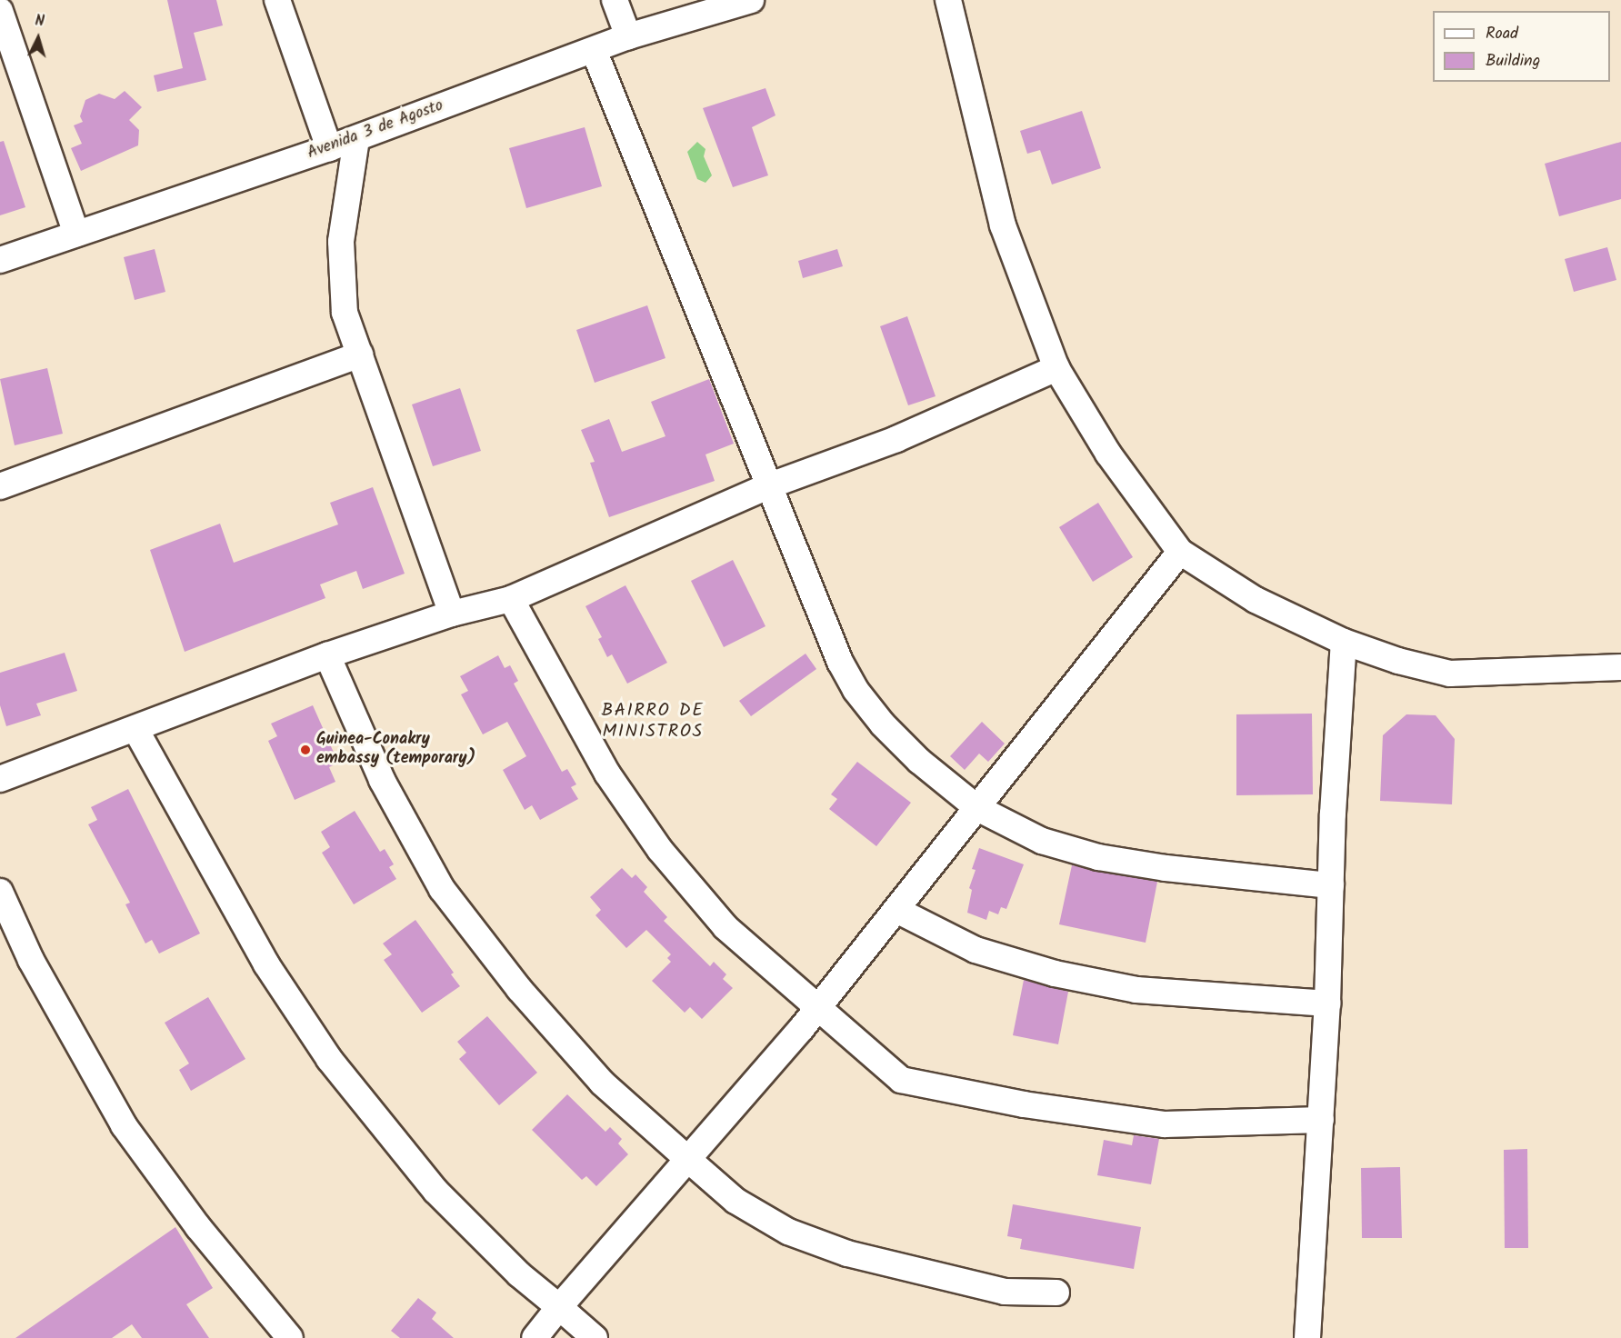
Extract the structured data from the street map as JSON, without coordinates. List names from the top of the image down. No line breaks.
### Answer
{"streets":{"street":["Avenida 3 de Agosto"]},"districts":["BAIRRO DE MINISTROS"],"places":["Guinea-Conakry embassy (temporary)"],"legend":["Road","Building"],"north":"top"}
